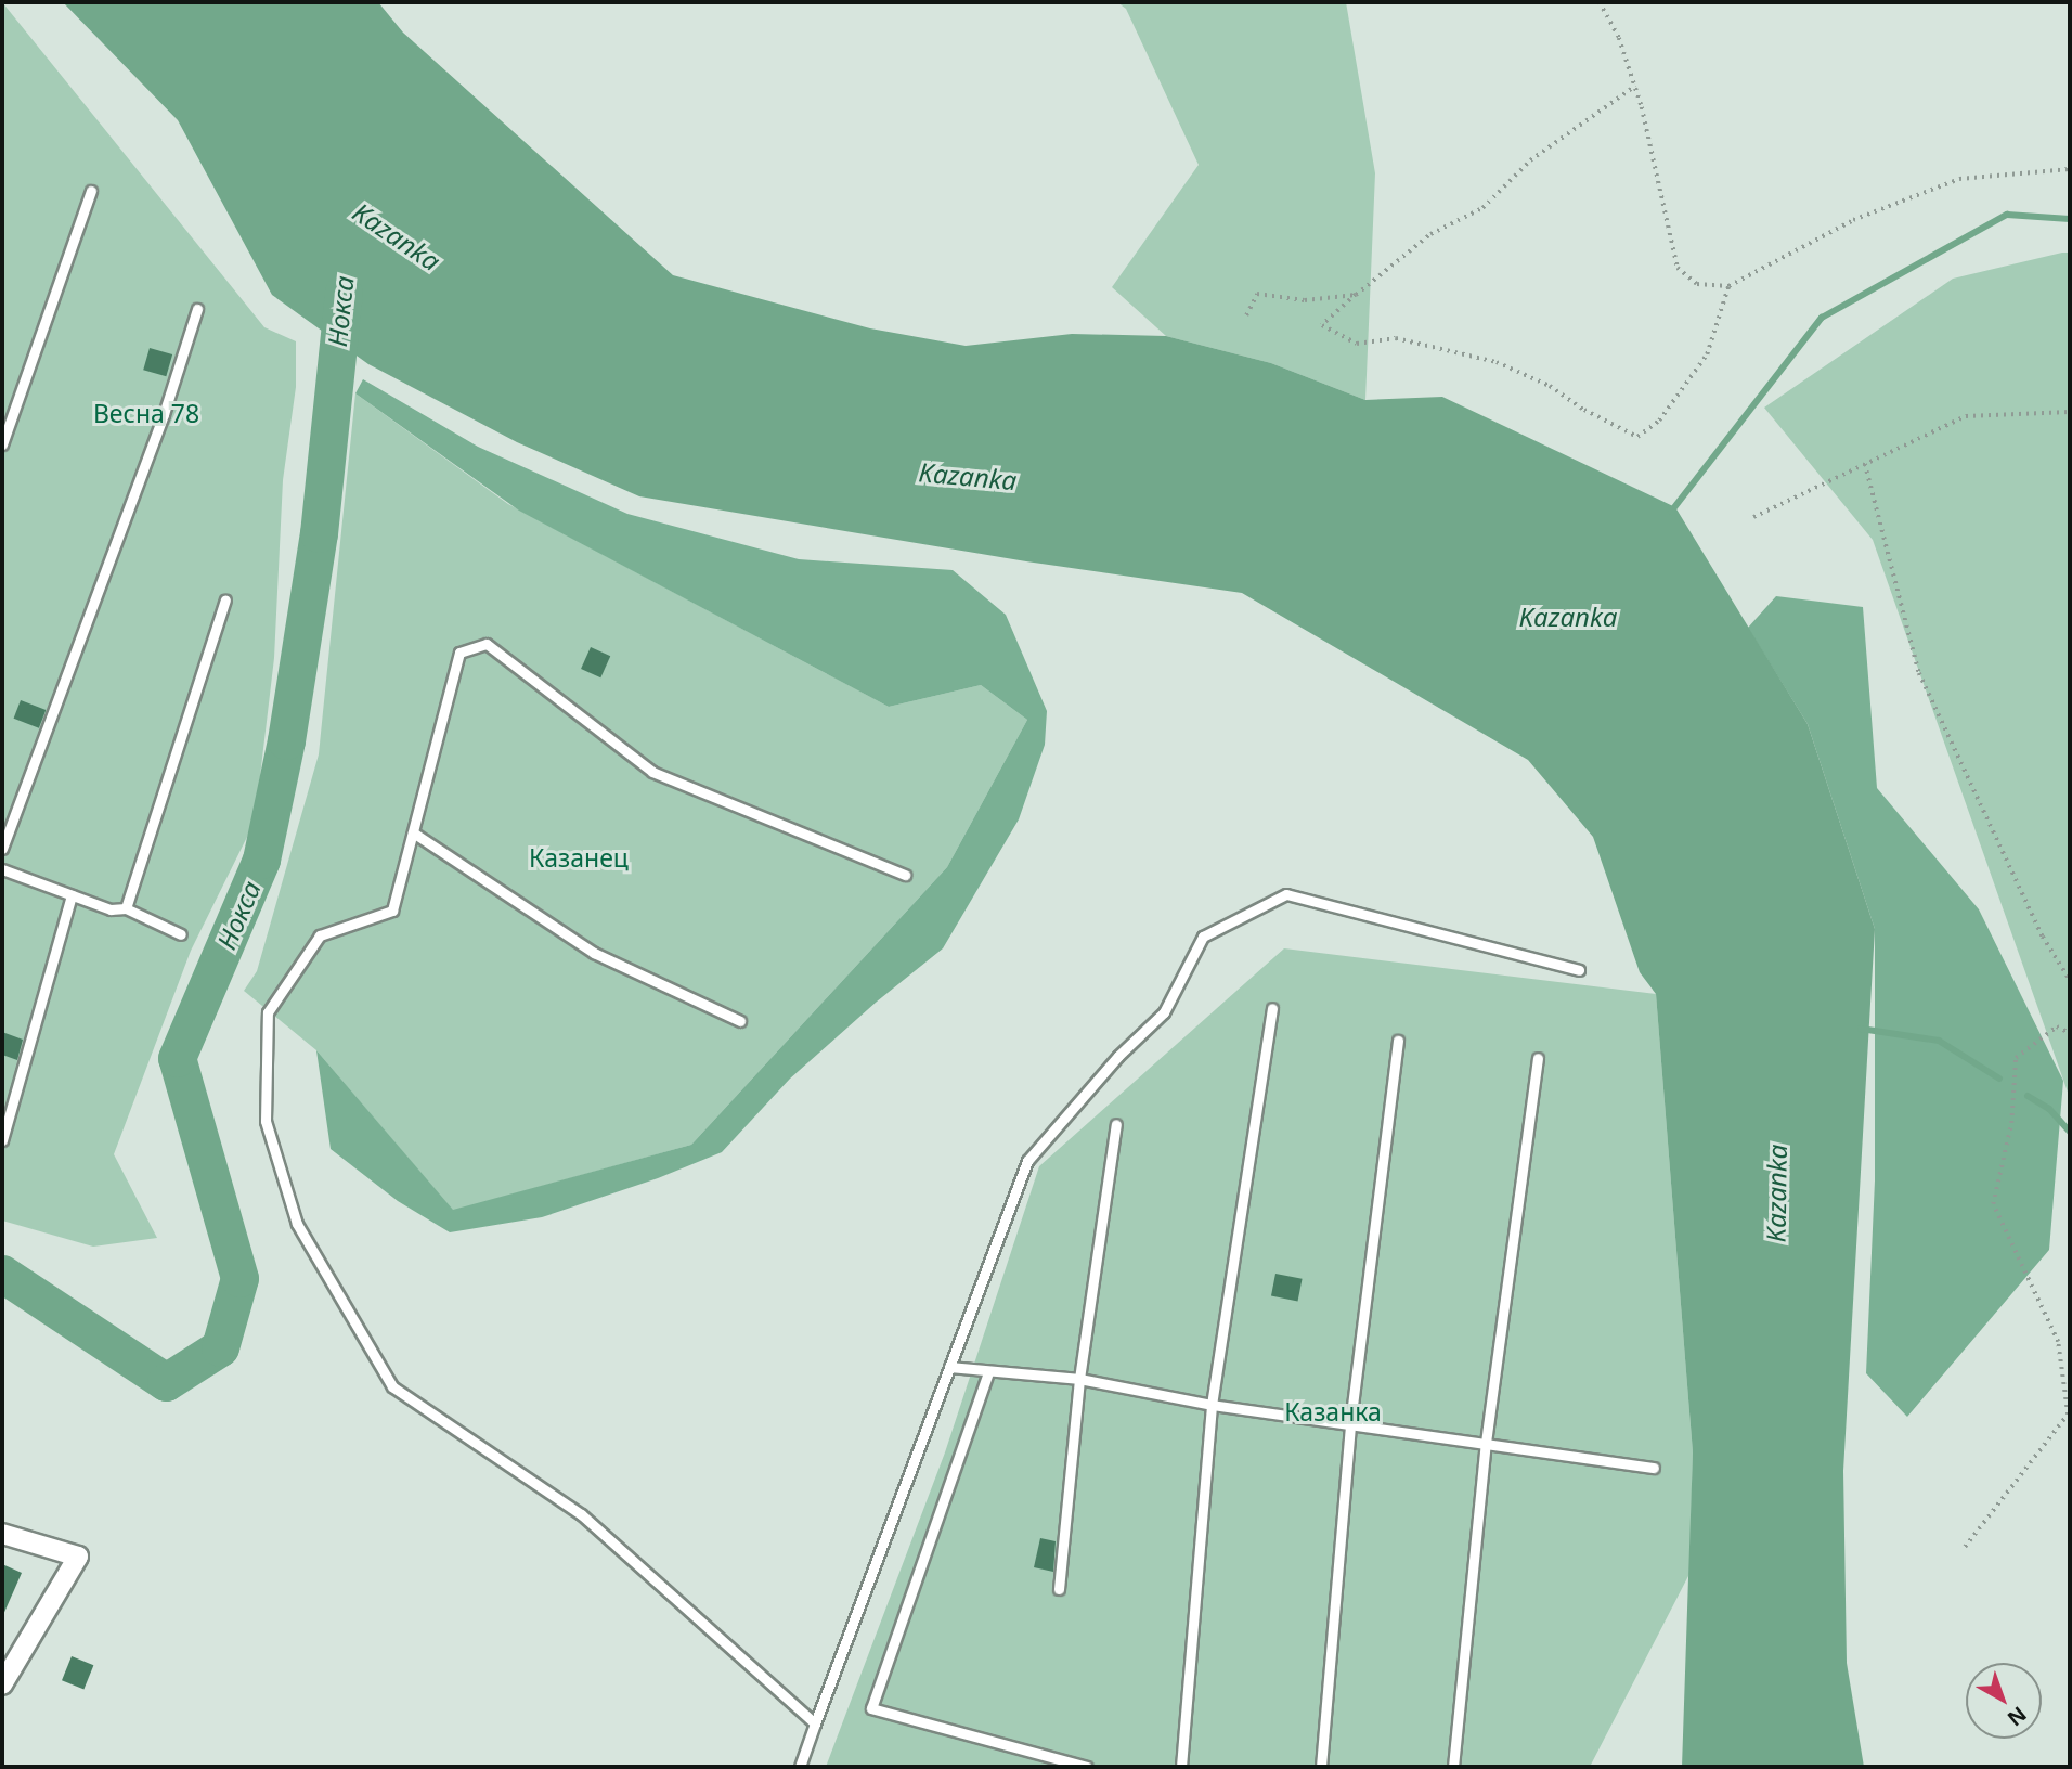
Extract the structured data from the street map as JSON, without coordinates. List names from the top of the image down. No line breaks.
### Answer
{"water":["Kazanka","Нокса"],"parks":["Весна 78","Казанец","Казанка"],"north":"bottom right"}
